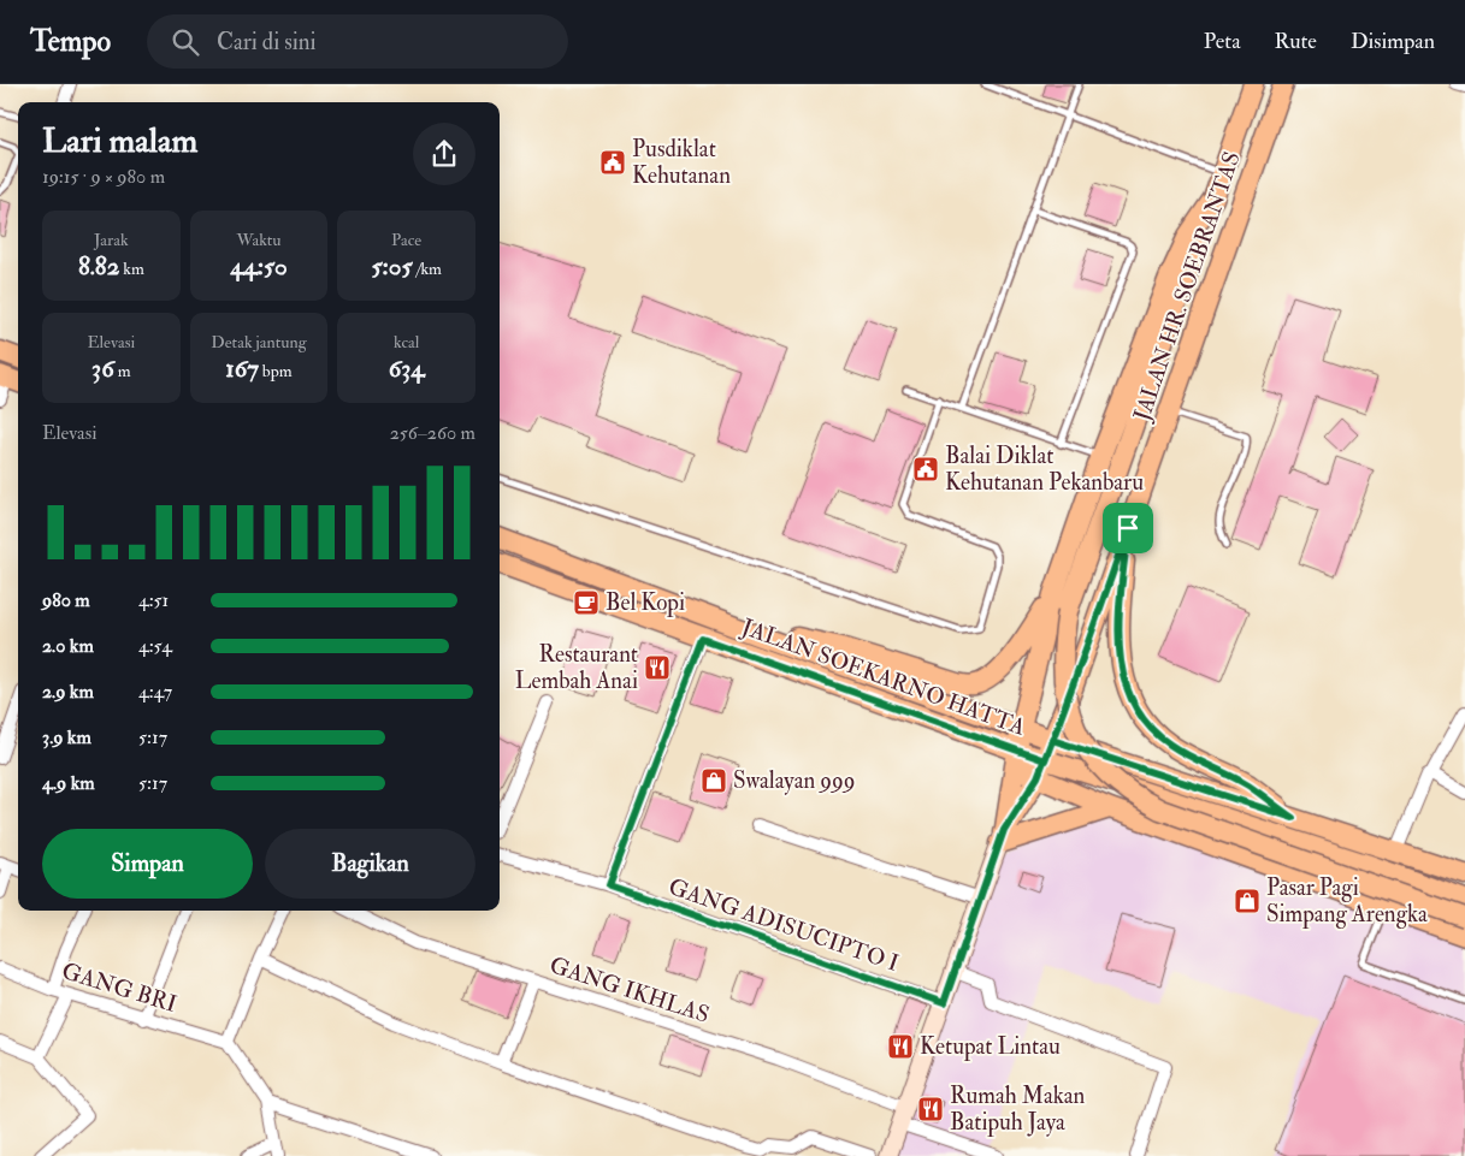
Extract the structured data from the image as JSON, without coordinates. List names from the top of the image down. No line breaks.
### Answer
{"streets":{"main road":["JALAN HR. SOEBRANTAS","JALAN SOEKARNO HATTA"],"street":["GANG ADISUCIPTO I","GANG BRI","GANG IKHLAS"]},"crossings":[["JALAN HR. SOEBRANTAS","JALAN SOEKARNO HATTA"]],"places":{"public building":["Pusdiklat Kehutanan","Balai Diklat Kehutanan Pekanbaru"],"cafe":["Bel Kopi"],"restaurant":["Restaurant Lembah Anai","Ketupat Lintau","Rumah Makan Batipuh Jaya"],"shop":["Swalayan 999","Pasar Pagi Simpang Arengka"]},"page":{"header":"Tempo","search":"Cari di sini","nav":["Peta","Rute","Disimpan"],"heading":["Lari malam","19:15 · 9 × 980 m"],"stats":[["Jarak","8.82 km"],["Waktu","44:50"],["Pace","5:05 /km"],["Elevasi","36 m"],["Detak jantung","167 bpm"],["kcal","634"]],"chart":["Elevasi","256–260 m"],"list":[{"name":"980 m","note":"4:51"},{"name":"2.0 km","note":"4:54"},{"name":"2.9 km","note":"4:47"},{"name":"3.9 km","note":"5:17"},{"name":"4.9 km","note":"5:17"}],"buttons":["Simpan","Bagikan"]}}
